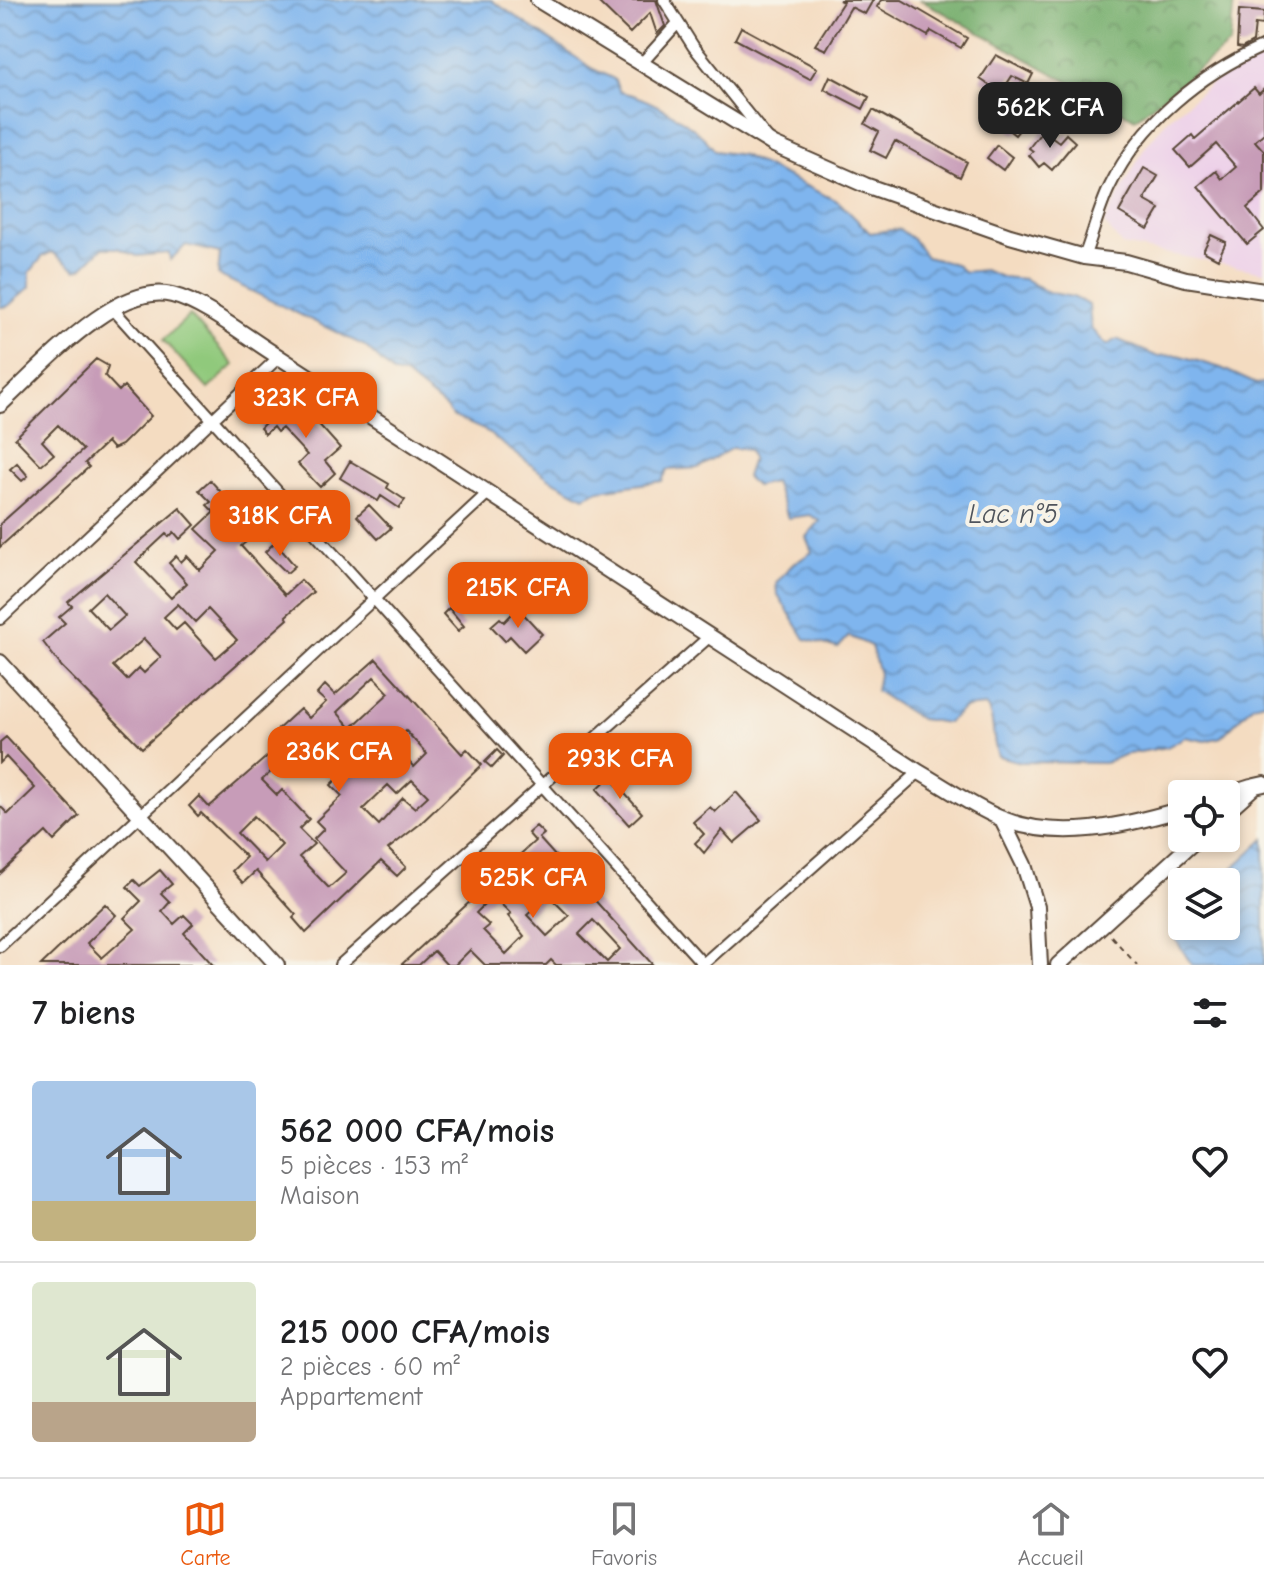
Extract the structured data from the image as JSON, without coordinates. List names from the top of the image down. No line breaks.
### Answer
{"water":["Lac n°5"],"page":{"price":["562K CFA","323K CFA","318K CFA","215K CFA","236K CFA","293K CFA","525K CFA"],"heading":"7 biens","list":[{"name":"562 000 CFA/mois","note":"5 pièces · 153 m² · Maison"},{"name":"215 000 CFA/mois","note":"2 pièces · 60 m² · Appartement"}],"tabs":["Carte","Favoris","Accueil"]}}
